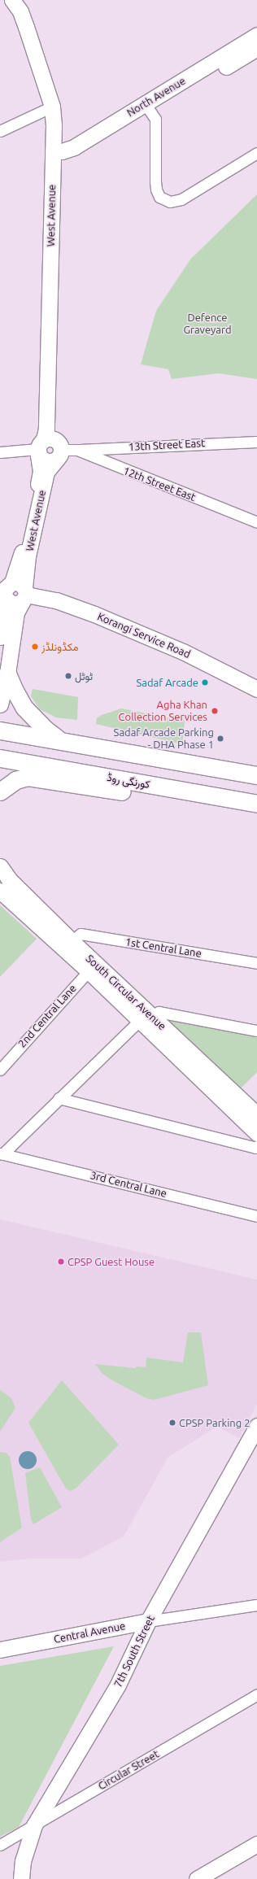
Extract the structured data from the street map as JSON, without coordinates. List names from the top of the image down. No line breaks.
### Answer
{"streets":{"main road":["کورنگی روڈ"],"street":["North Avenue","West Avenue","13th Street East","12th Street East","Korangi Service Road","1st Central Lane","South Circular Avenue","2nd Central Lane","3rd Central Lane","Central Avenue","7th South Street","Circular Street"]},"crossings":[["North Avenue","West Avenue"],["West Avenue","12th Street East"],["West Avenue","Korangi Service Road"],["13th Street East","12th Street East"],["1st Central Lane","South Circular Avenue"],["South Circular Avenue","2nd Central Lane"],["Central Avenue","7th South Street"],["7th South Street","Circular Street"]],"parks":["Defence Graveyard"],"places":["مکڈونلڈز","ٹوٹل","Sadaf Arcade","Agha Khan Collection Services","Sadaf Arcade Parking - DHA Phase 1","CPSP Guest House","CPSP Parking 2"]}
